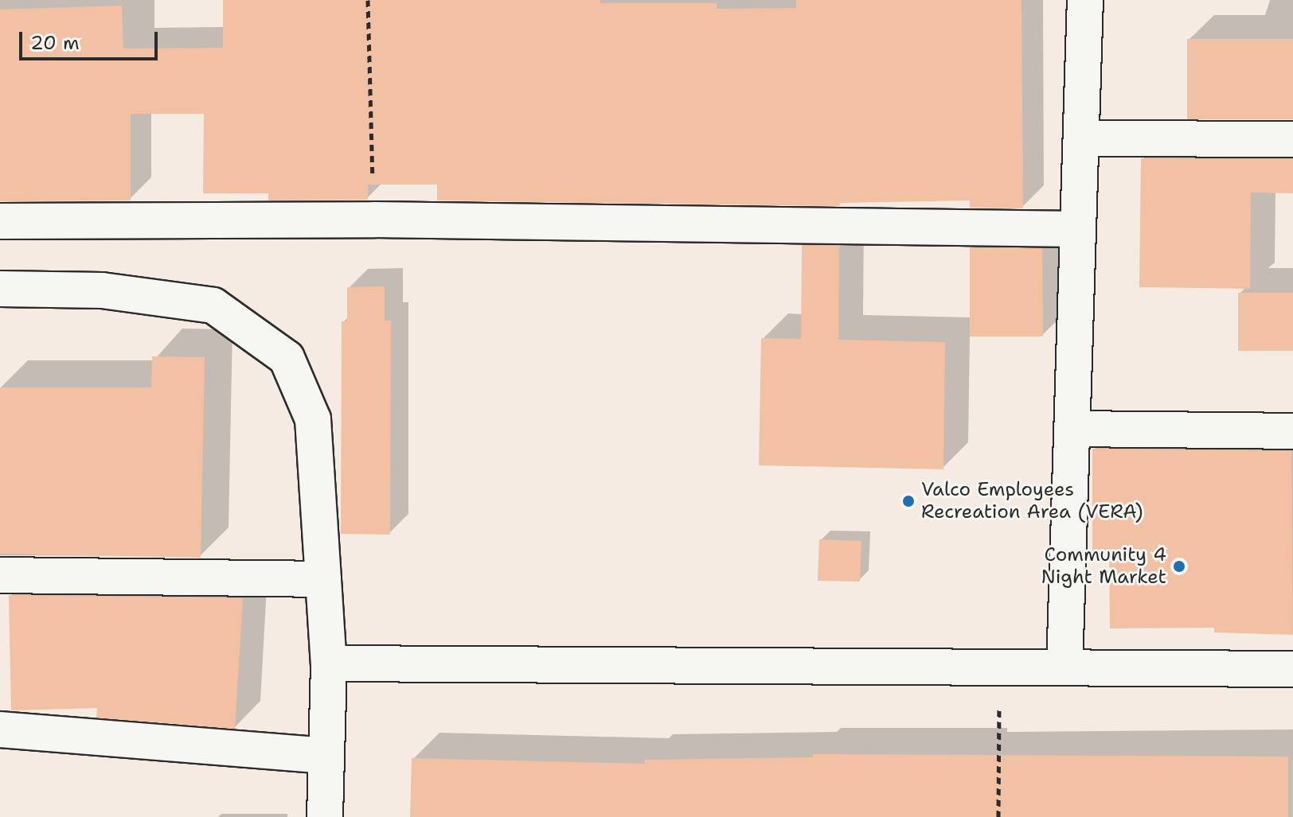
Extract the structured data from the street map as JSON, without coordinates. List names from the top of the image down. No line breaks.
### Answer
{"places":["Valco Employees Recreation Area (VERA)","Community 4 Night Market"],"scale_bar":"20 m"}
